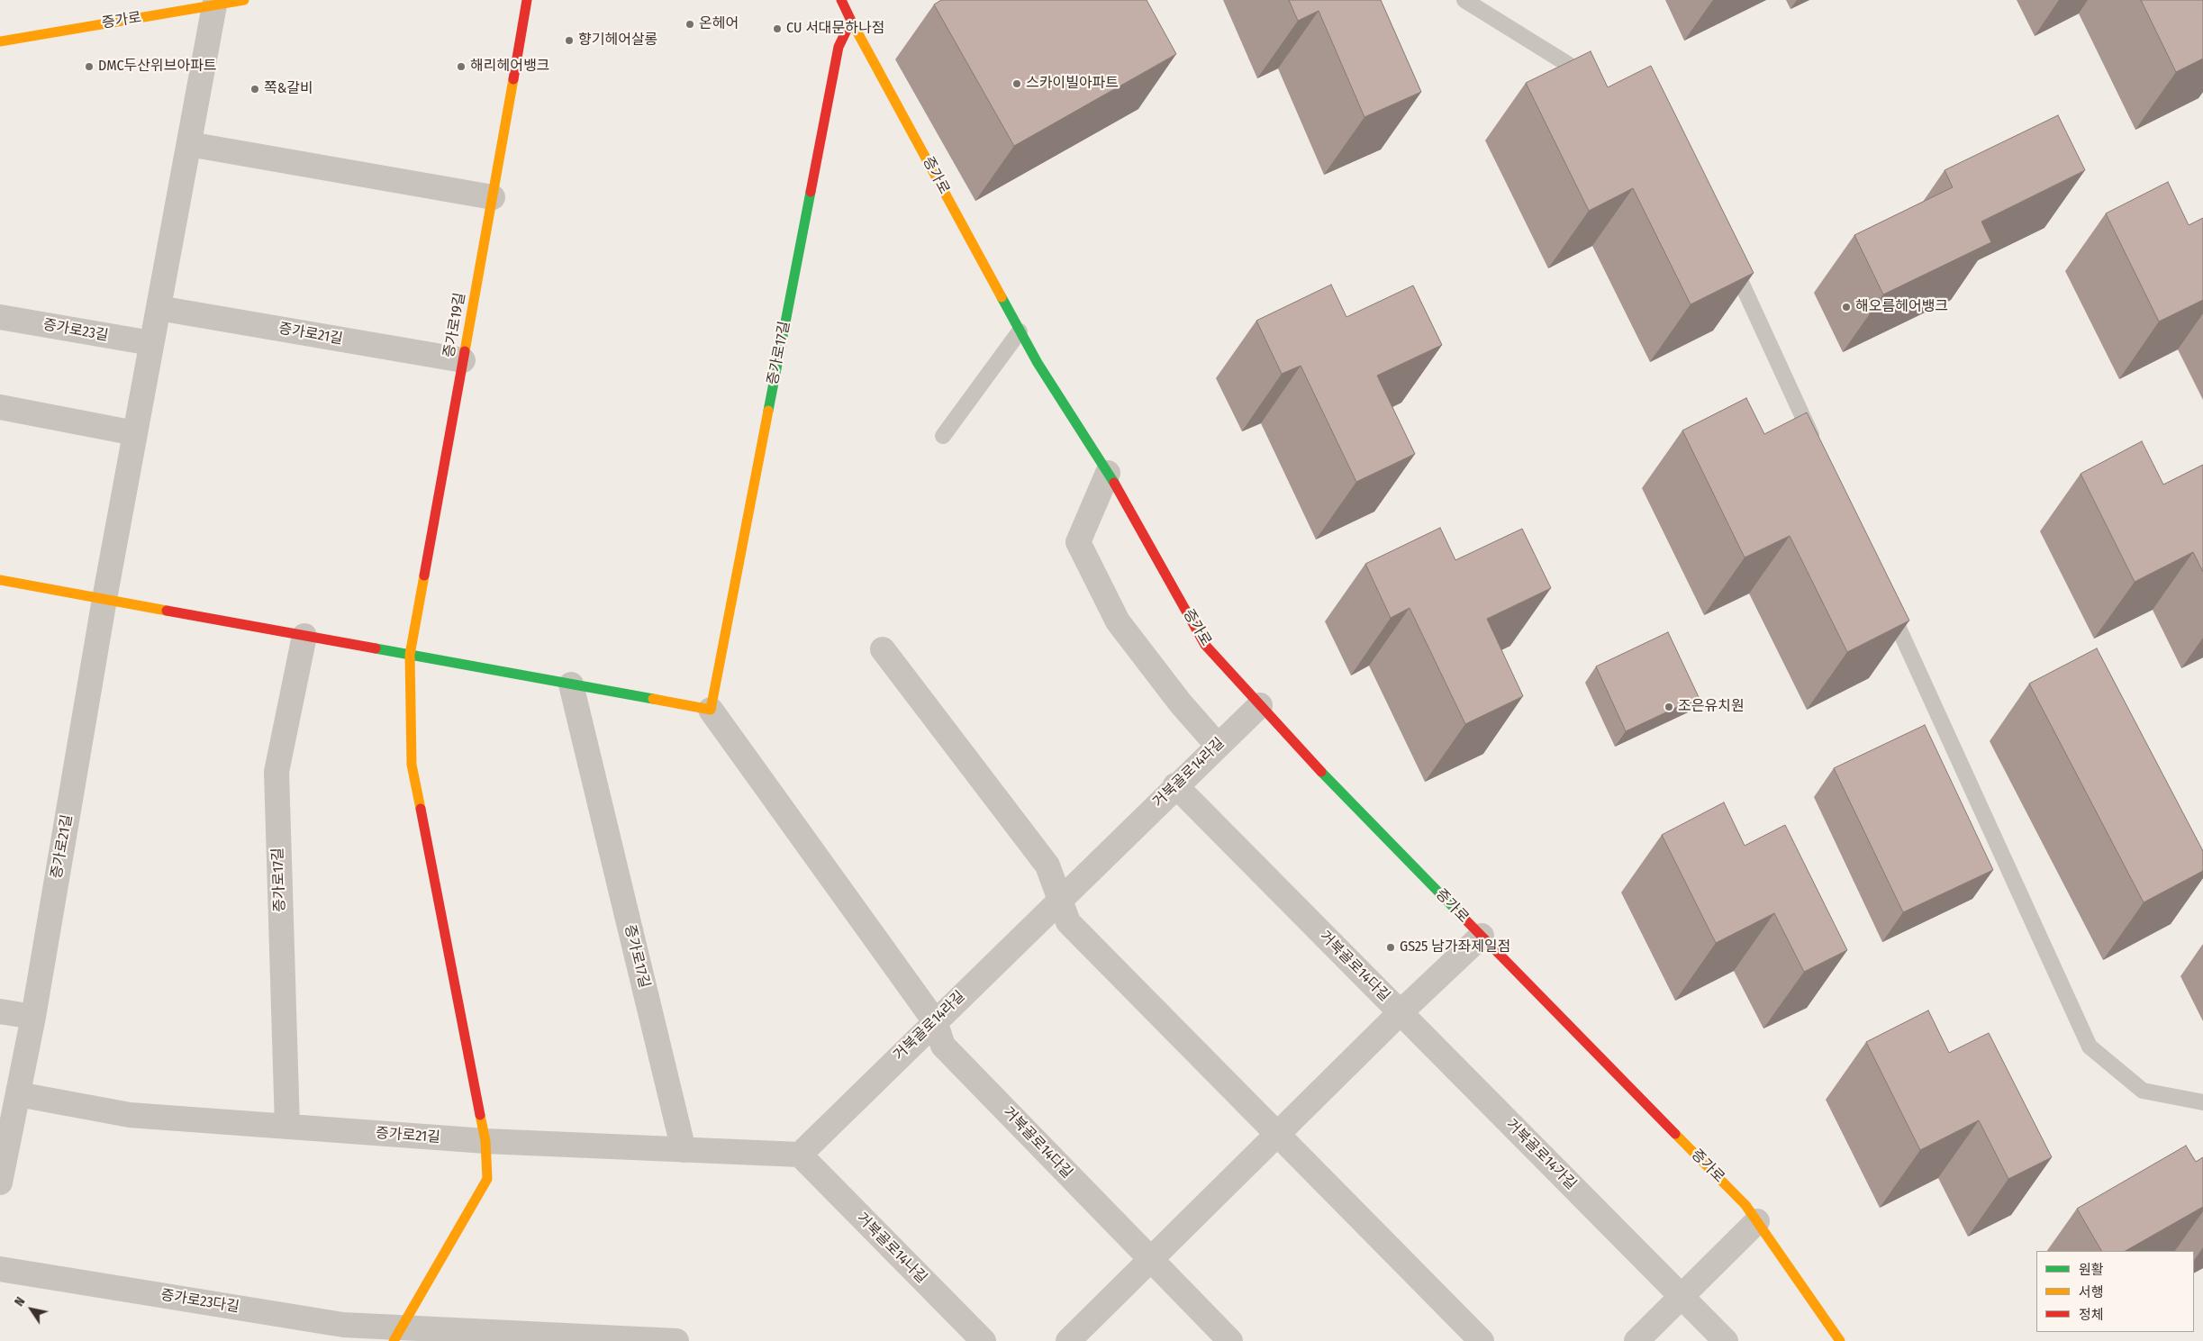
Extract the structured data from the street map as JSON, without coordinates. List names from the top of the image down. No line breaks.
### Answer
{"streets":{"street":["증가로","증가로19길","증가로23길","증가로21길","증가로17길","거북골로14라길","거북골로14다길","거북골로14가길","거북골로14나길","증가로23다길"]},"crossings":[["증가로","증가로21길"],["증가로","증가로17길"],["증가로","거북골로14라길"],["증가로","거북골로14다길"],["증가로19길","증가로21길"],["증가로23길","증가로21길"],["증가로21길","증가로17길"],["증가로21길","거북골로14라길"],["증가로21길","거북골로14나길"],["거북골로14라길","거북골로14다길"],["거북골로14라길","거북골로14나길"],["거북골로14다길","거북골로14가길"]],"places":["온헤어","CU 서대문하나점","향기헤어살롱","DMC두산위브아파트","해리헤어뱅크","스카이빌아파트","쪽&갈비","해오름헤어뱅크","조은유치원","GS25 남가좌제일점"],"legend":["원활","서행","정체"],"north":"top left"}
